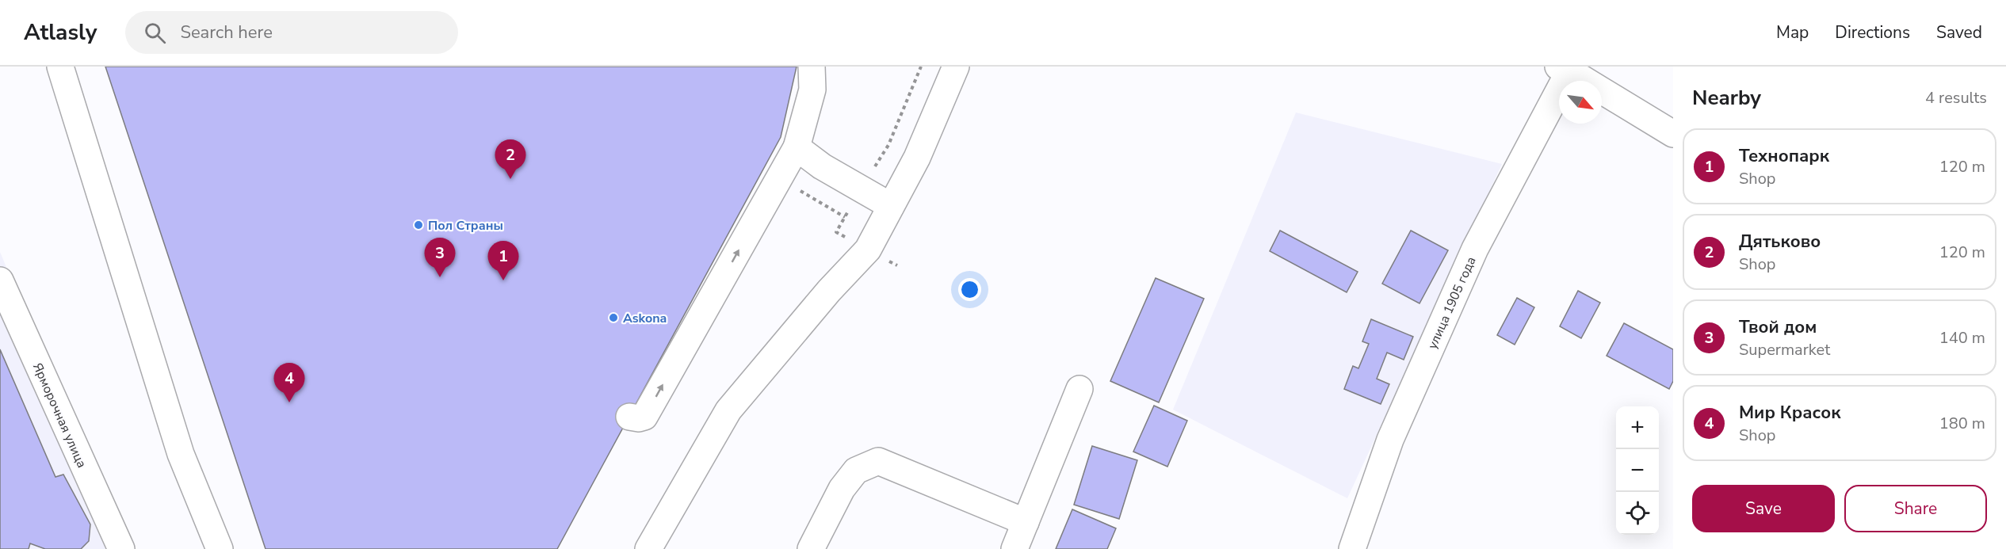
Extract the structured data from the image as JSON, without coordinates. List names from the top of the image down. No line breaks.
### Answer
{"streets":{"street":["улица 1905 года","Ярморочная улица"]},"places":["Пол Страны","Askona"],"north":"bottom right","page":{"header":"Atlasly","search":"Search here","nav":["Map","Directions","Saved"],"heading":["Nearby","4 results"],"list":[{"mark":"1","name":"Технопарк","note":"Shop","value":"120 m"},{"mark":"2","name":"Дятьково","note":"Shop","value":"120 m"},{"mark":"3","name":"Твой дом","note":"Supermarket","value":"140 m"},{"mark":"4","name":"Мир Красок","note":"Shop","value":"180 m"}],"pins":["2","3","1","4"],"map_buttons":["+","−"],"buttons":["Save","Share"]}}
